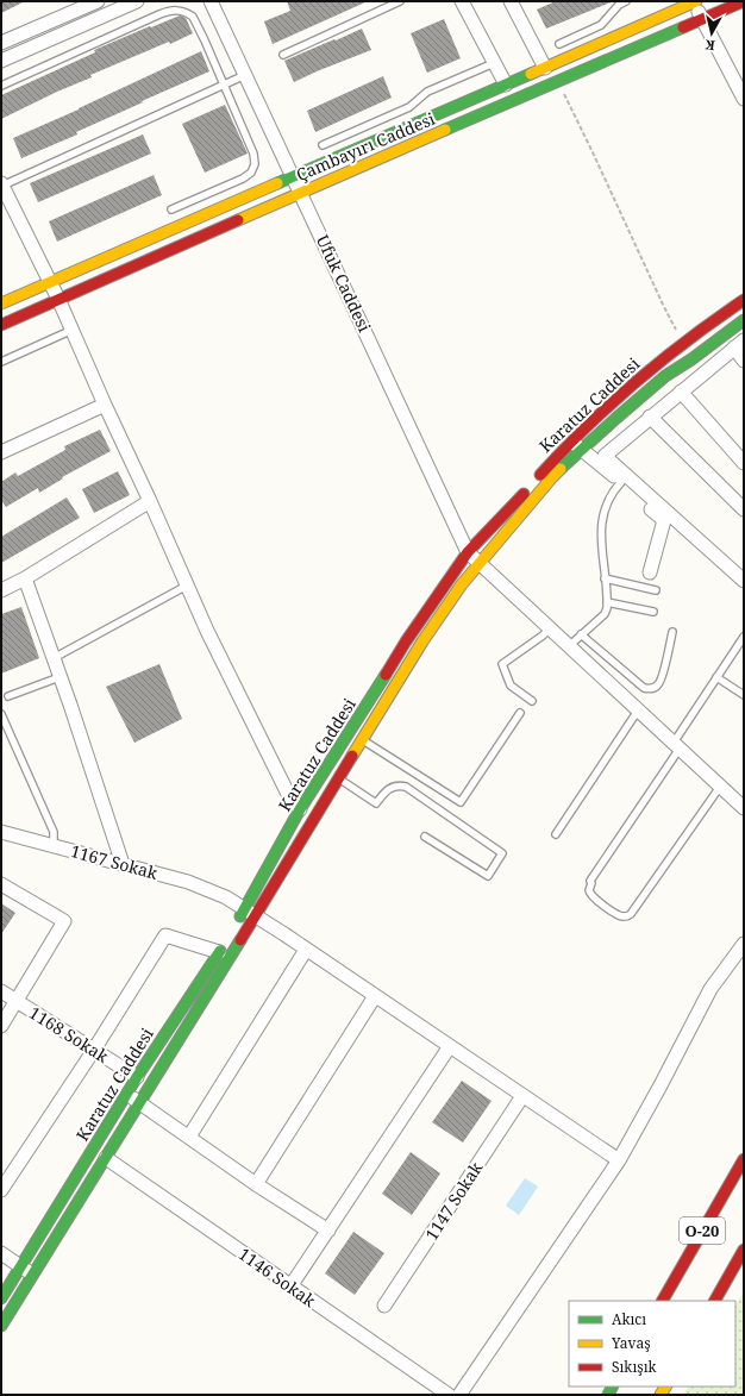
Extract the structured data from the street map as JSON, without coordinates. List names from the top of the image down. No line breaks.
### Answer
{"streets":{"main road":["Çambayırı Caddesi","Karatuz Caddesi","O-20"],"street":["Ufuk Caddesi","1167 Sokak","1168 Sokak","1147 Sokak","1146 Sokak"]},"crossings":[["Çambayırı Caddesi","Ufuk Caddesi"],["Ufuk Caddesi","Karatuz Caddesi"],["Karatuz Caddesi","1167 Sokak"],["Karatuz Caddesi","1168 Sokak"],["Karatuz Caddesi","1146 Sokak"],["1167 Sokak","1147 Sokak"]],"legend":["Akıcı","Yavaş","Sıkışık"],"north":"bottom"}
